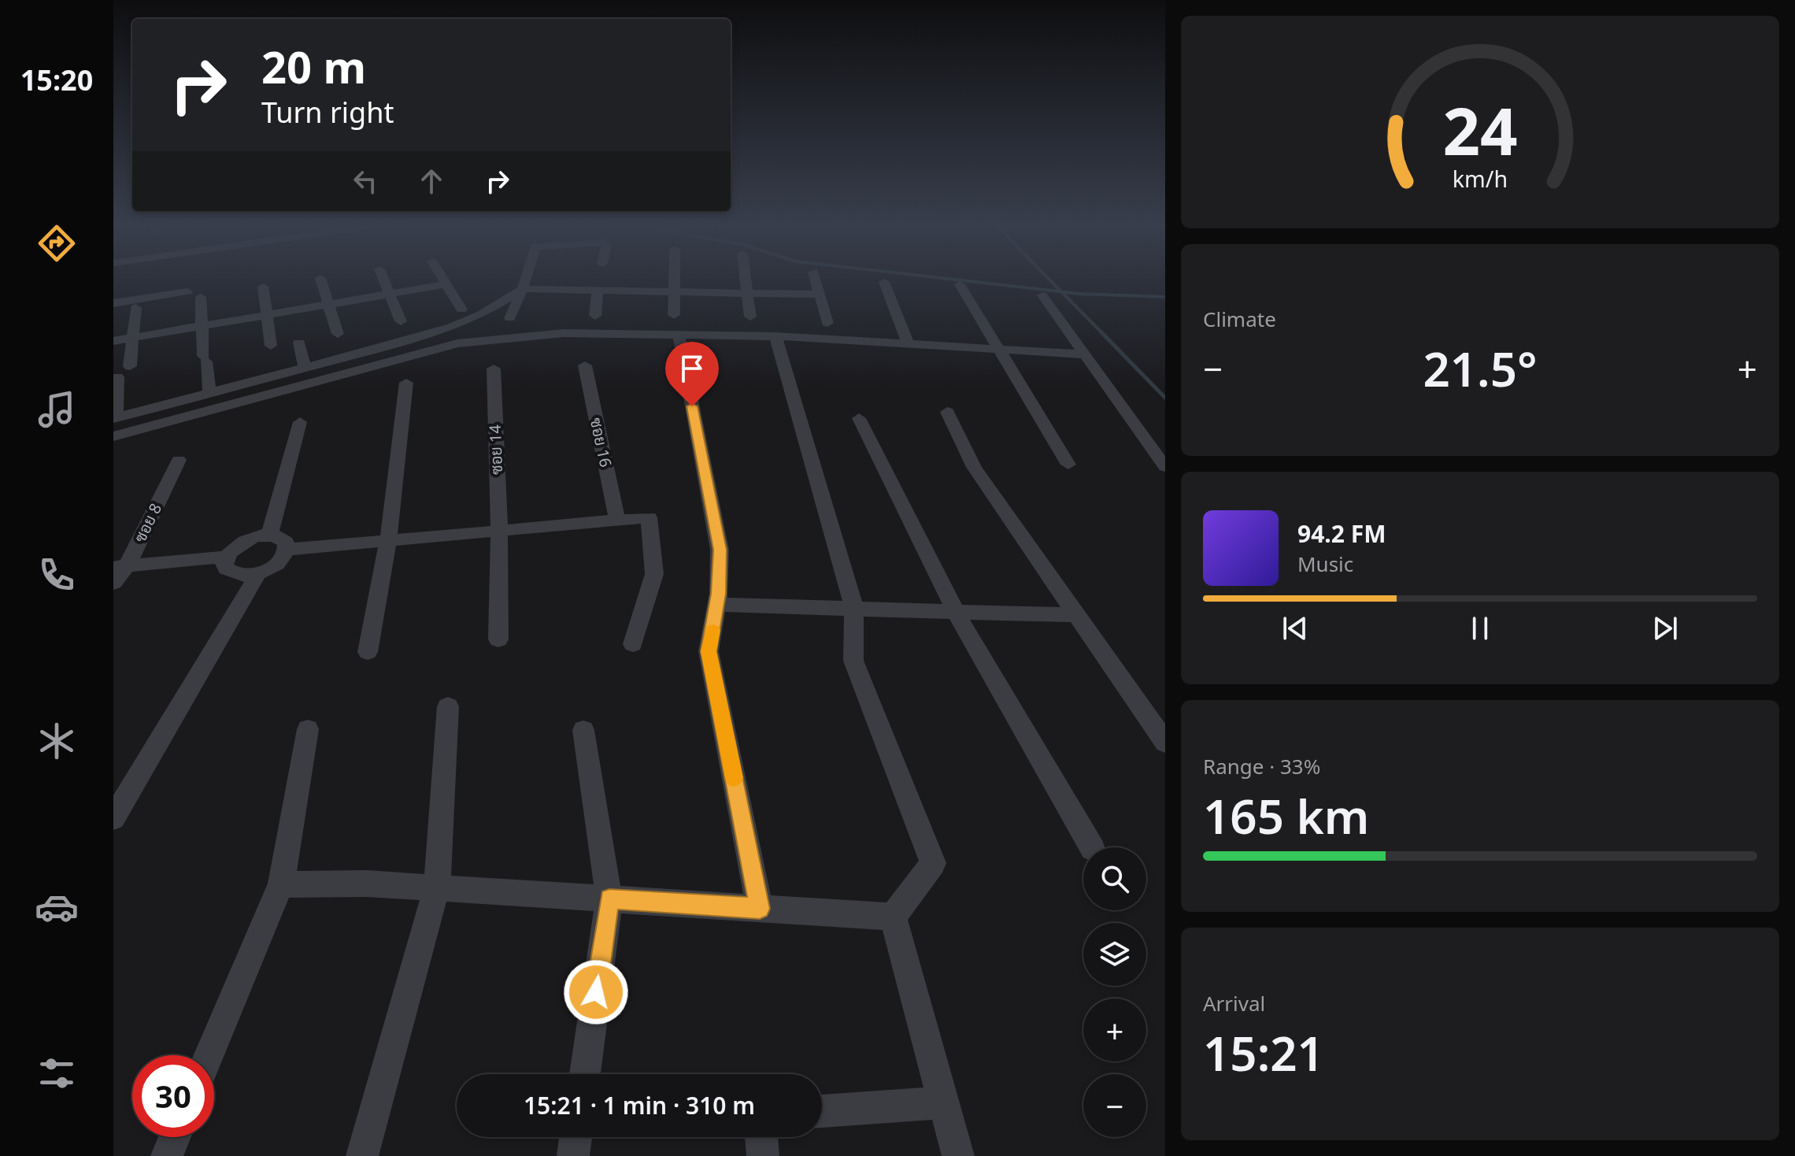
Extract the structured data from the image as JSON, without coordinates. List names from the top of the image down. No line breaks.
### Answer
{"streets":{"street":["ซอย 16","ซอย 14","ซอย 8"]},"page":{"tabs":"15:20","turn":["20 m","Turn right"],"tile":["Climate",["Range · 33%","165 km"],["Arrival","15:21"]],"heat":["−","21.5°","+"],"song":["94.2 FM","Music"],"map_buttons":["+","−"],"limit":"30","trip":"15:21 · 1 min · 310 m","gauge":["24","km/h"]}}
